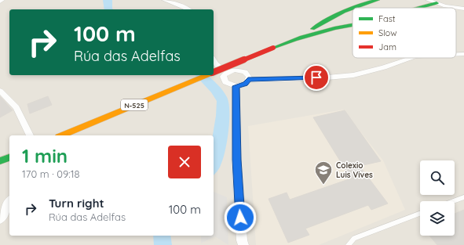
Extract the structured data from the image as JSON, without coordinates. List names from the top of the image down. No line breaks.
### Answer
{"streets":{"highway":["N-525"]},"places":{"school or university":["Colexio Luis Vives"]},"legend":["Fast","Slow","Jam"],"page":{"turn":["100 m","Rúa das Adelfas"],"heading":["1 min","170 m · 09:18"],"list":[{"name":"Turn right","note":"Rúa das Adelfas","value":"100 m"}]}}
